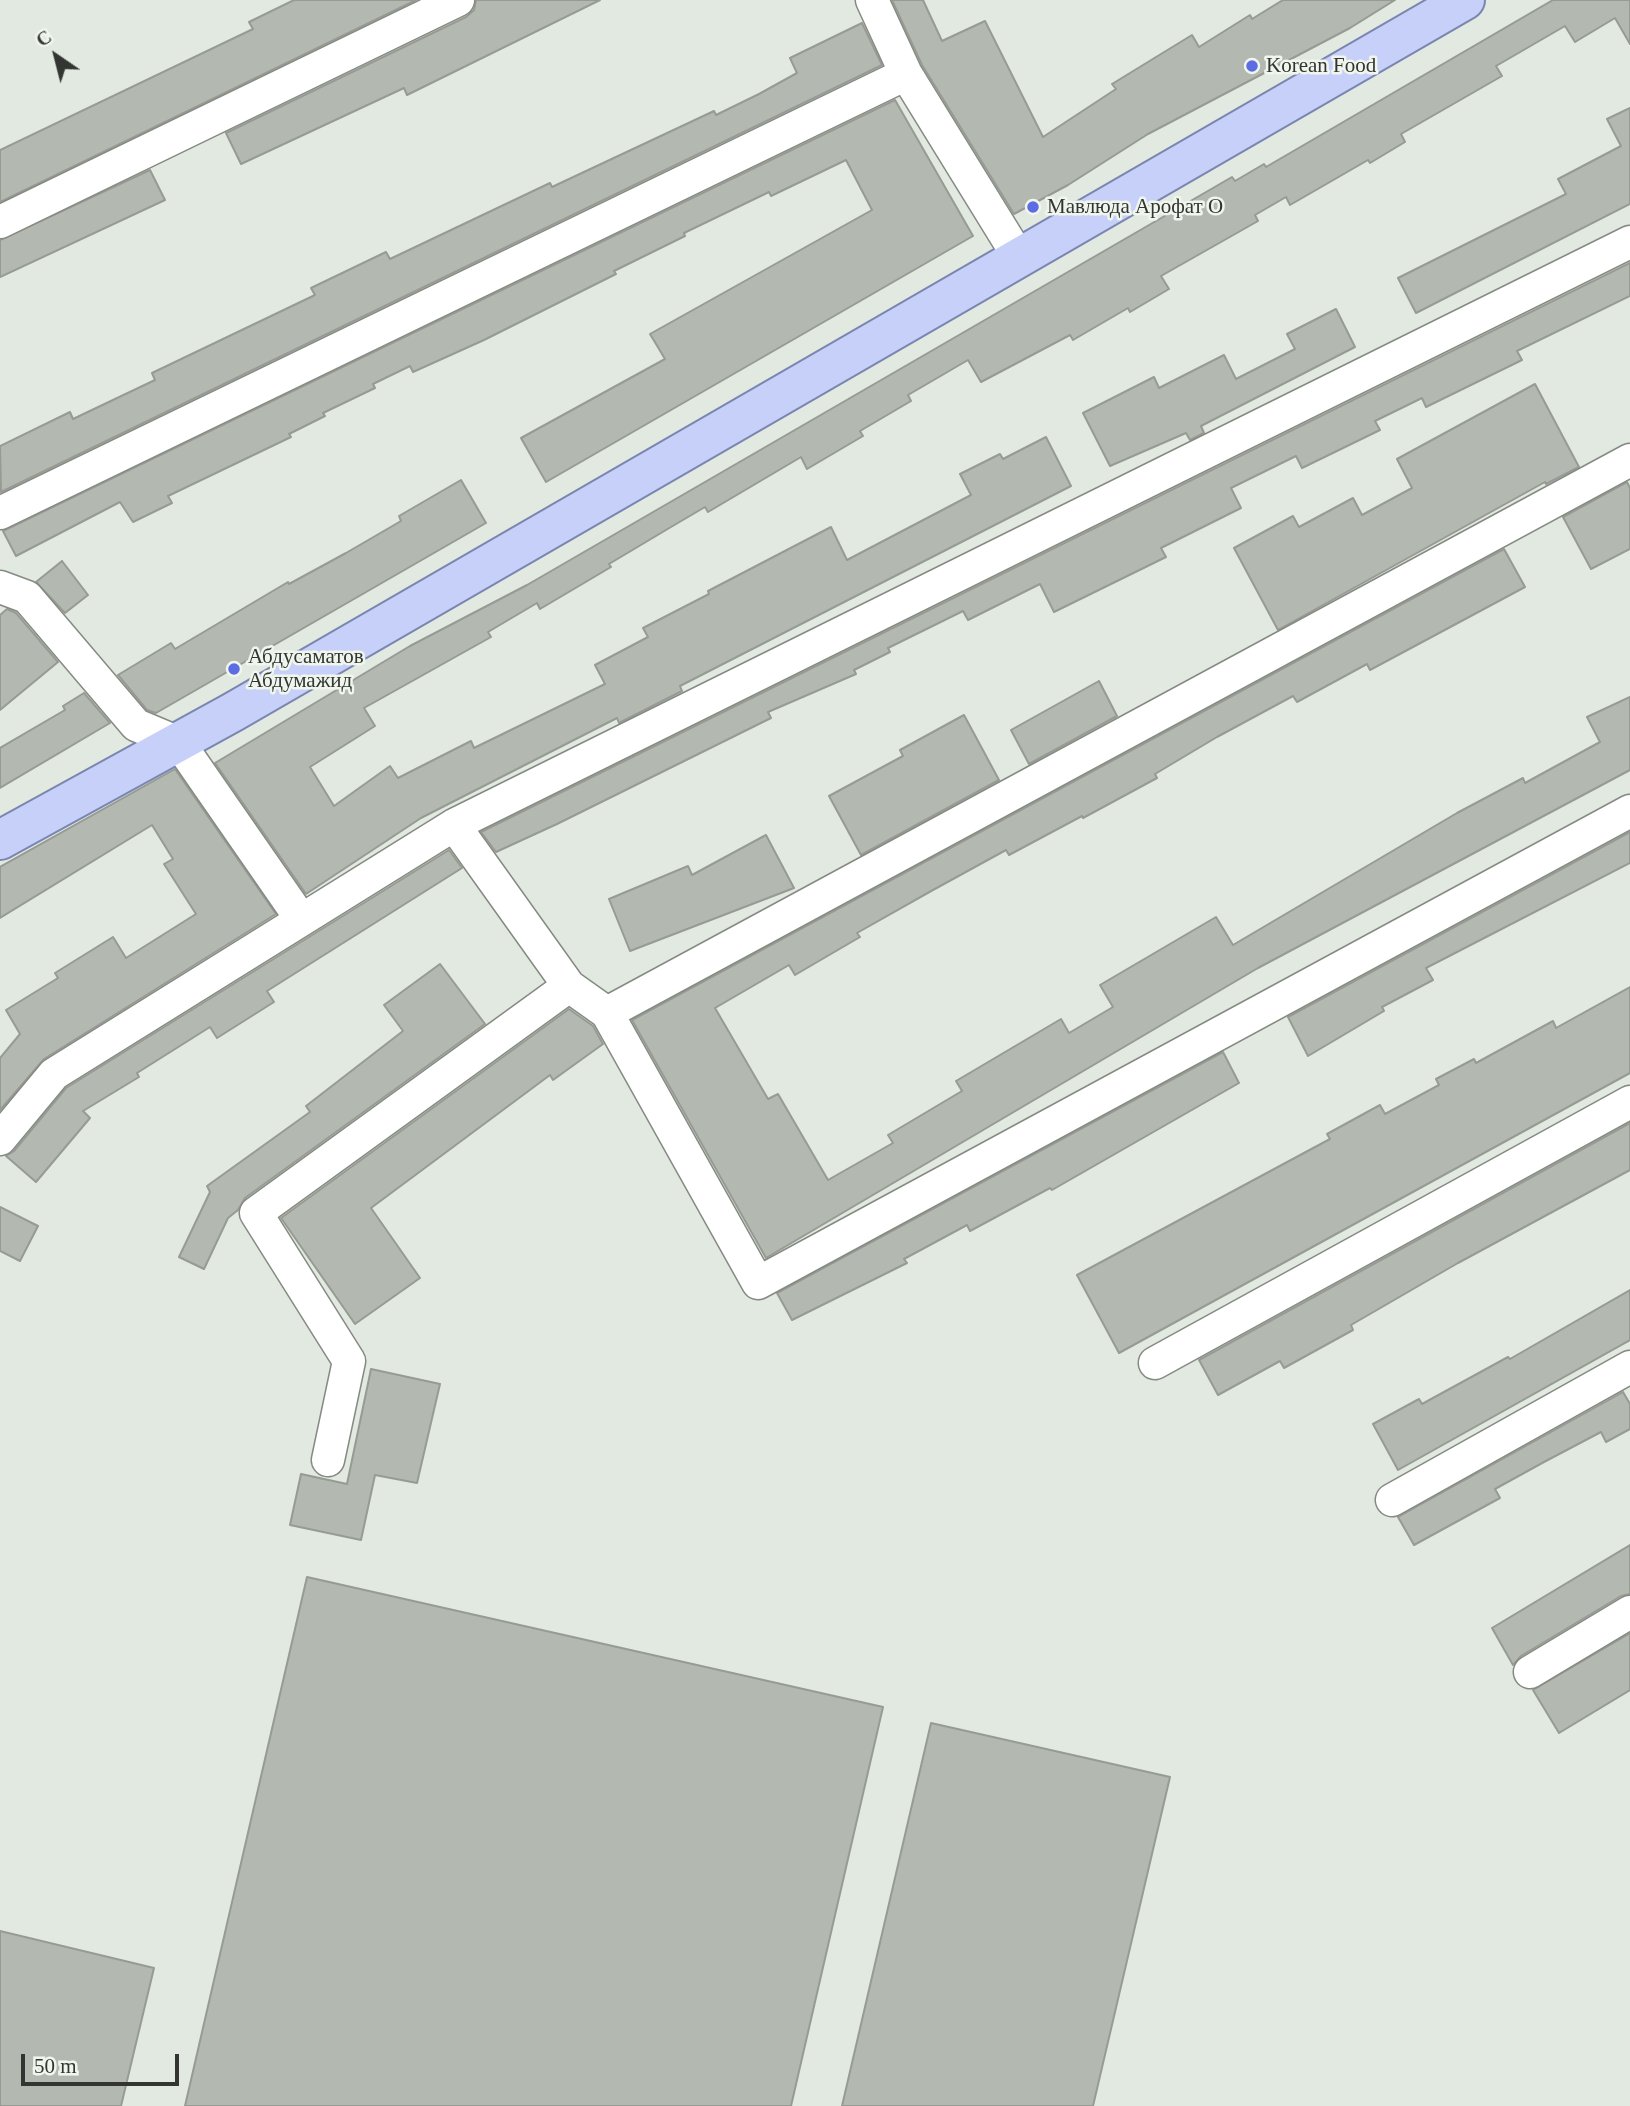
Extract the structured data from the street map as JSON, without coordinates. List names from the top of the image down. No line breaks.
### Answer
{"places":["Korean Food","Мавлюда Арофат О","Абдусаматов Абдумажид"],"scale_bar":"50 m","north":"top left"}
